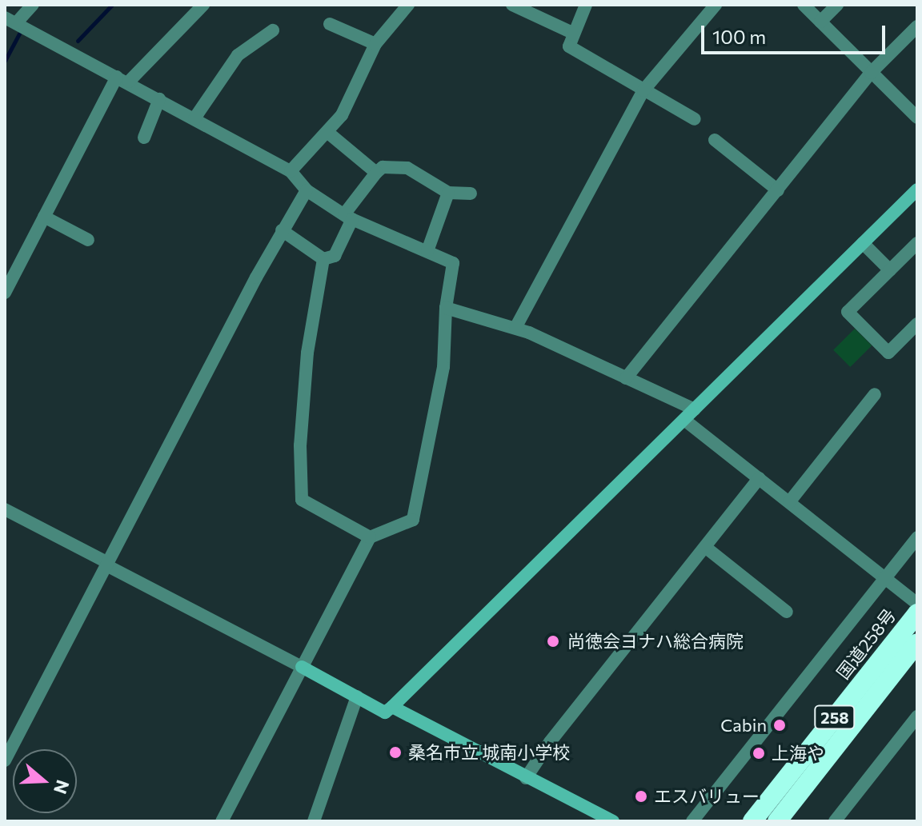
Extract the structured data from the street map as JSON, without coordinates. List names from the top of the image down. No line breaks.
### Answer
{"streets":{"highway":["国道258号","258"]},"places":["尚徳会ヨナハ総合病院","Cabin","桑名市立 城南小学校","上海や","エスバリュー"],"scale_bar":"100 m","north":"right"}
